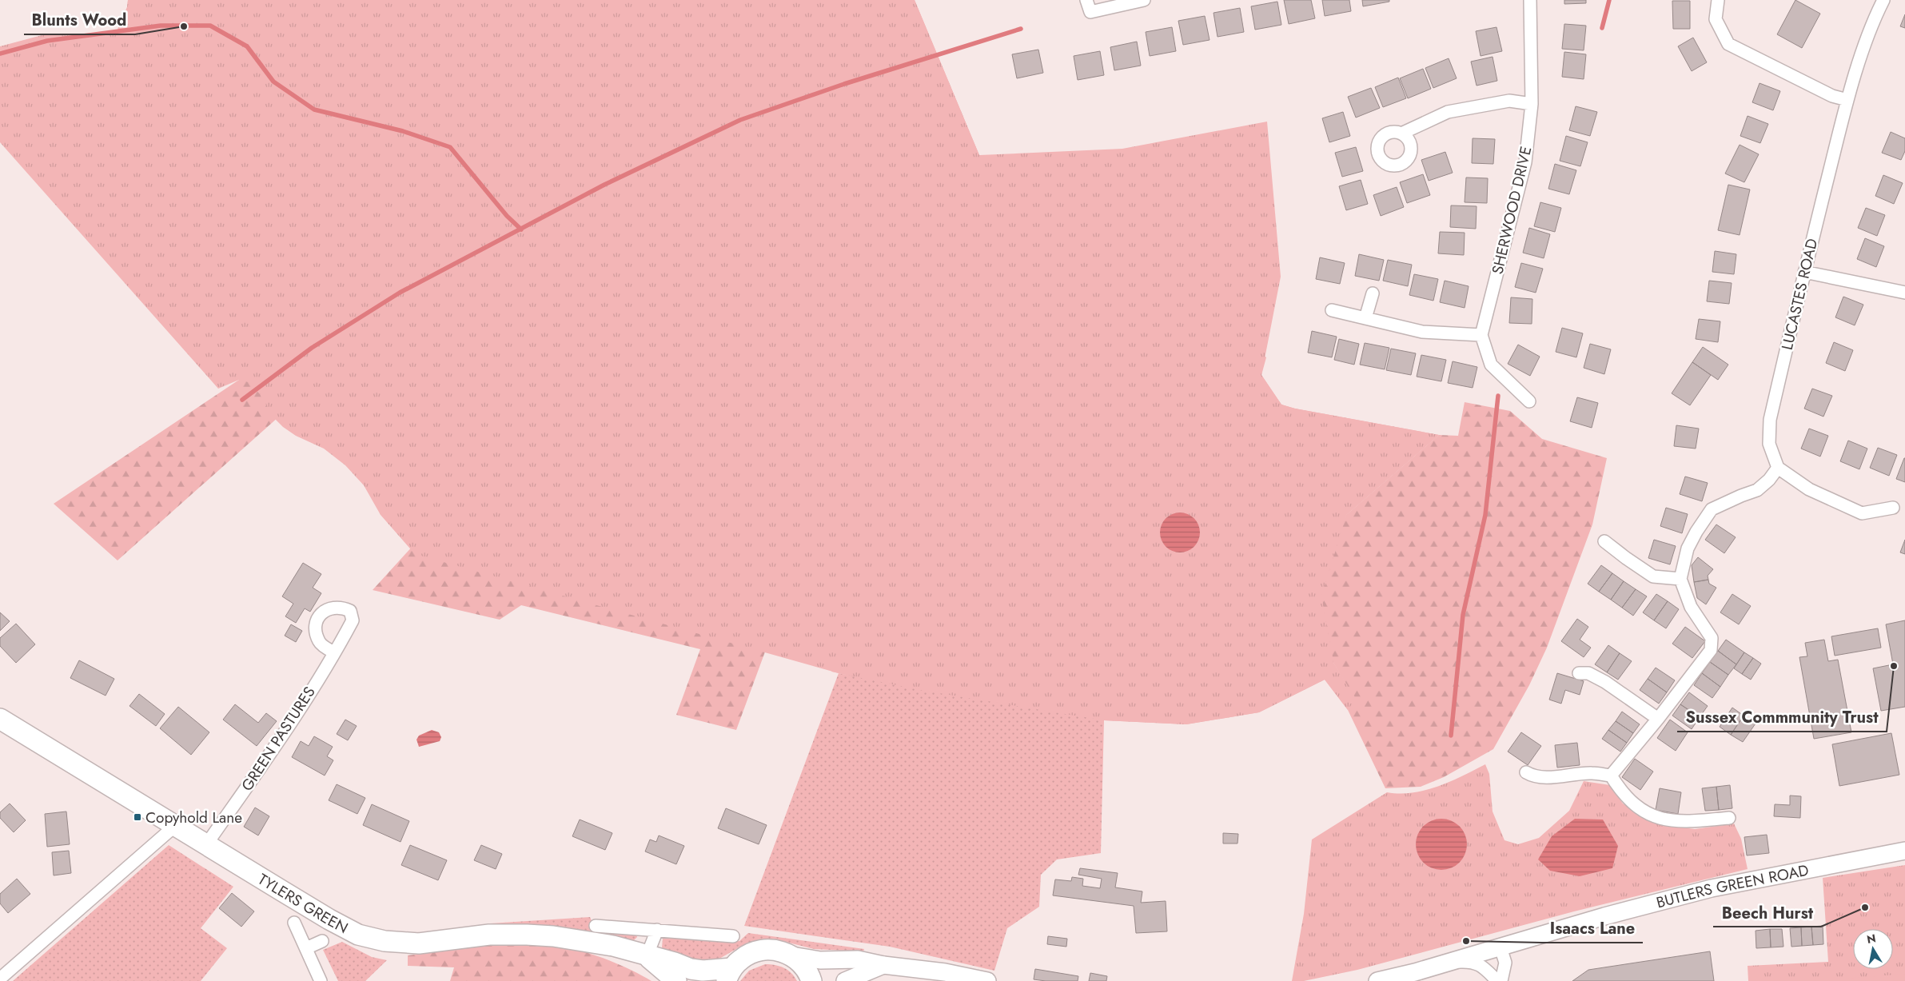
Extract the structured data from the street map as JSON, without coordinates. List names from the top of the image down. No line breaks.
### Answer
{"streets":{"highway":["TYLERS GREEN"],"main road":["BUTLERS GREEN ROAD"],"street":["SHERWOOD DRIVE","LUCASTES ROAD","GREEN PASTURES"]},"crossings":[["GREEN PASTURES","TYLERS GREEN"]],"places":{"other":["Blunts Wood","Sussex Commmunity Trust","Beech Hurst","Isaacs Lane"],"transit":["Copyhold Lane"]},"north":"top"}
